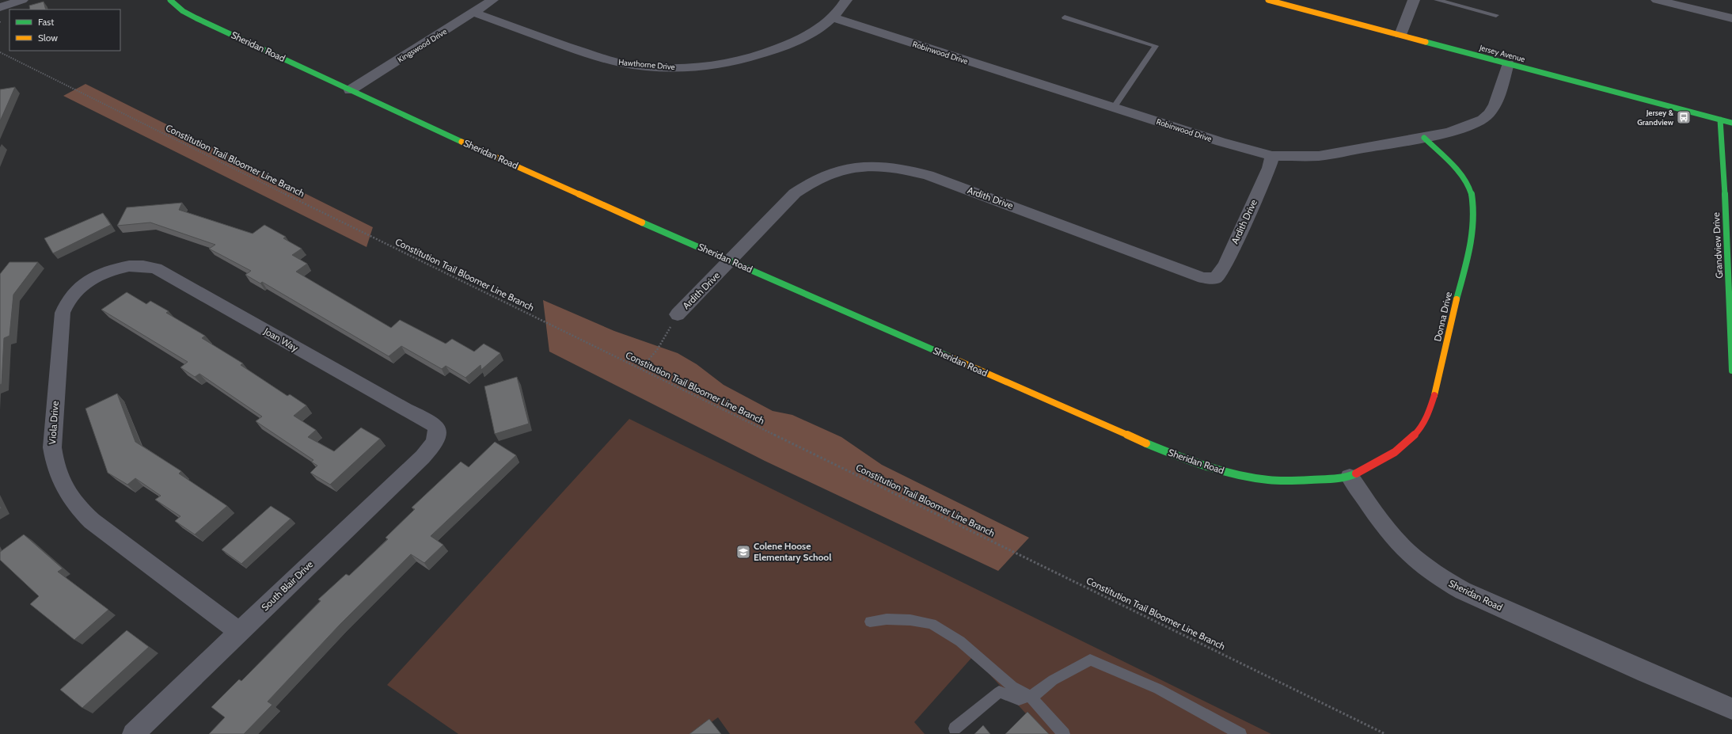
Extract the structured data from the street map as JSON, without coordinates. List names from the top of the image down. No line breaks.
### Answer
{"streets":{"street":["Kingswood Drive","Sheridan Road","Robinwood Drive","Jersey Avenue","Hawthorne Drive","Ardith Drive","Grandview Drive","Donna Drive","Joan Way","Viola Drive","South Blair Drive"],"path":["Constitution Trail Bloomer Line Branch"]},"crossings":[["Kingswood Drive","Sheridan Road"],["Kingswood Drive","Hawthorne Drive"],["Sheridan Road","Ardith Drive"],["Sheridan Road","Donna Drive"],["Robinwood Drive","Jersey Avenue"],["Robinwood Drive","Hawthorne Drive"],["Robinwood Drive","Ardith Drive"],["Robinwood Drive","Donna Drive"],["Jersey Avenue","Grandview Drive"],["Joan Way","Viola Drive"],["Joan Way","South Blair Drive"],["Viola Drive","South Blair Drive"]],"places":{"bus stop":["Jersey & Grandview"],"school or university":["Colene Hoose Elementary School"]},"legend":["Fast","Slow"]}
